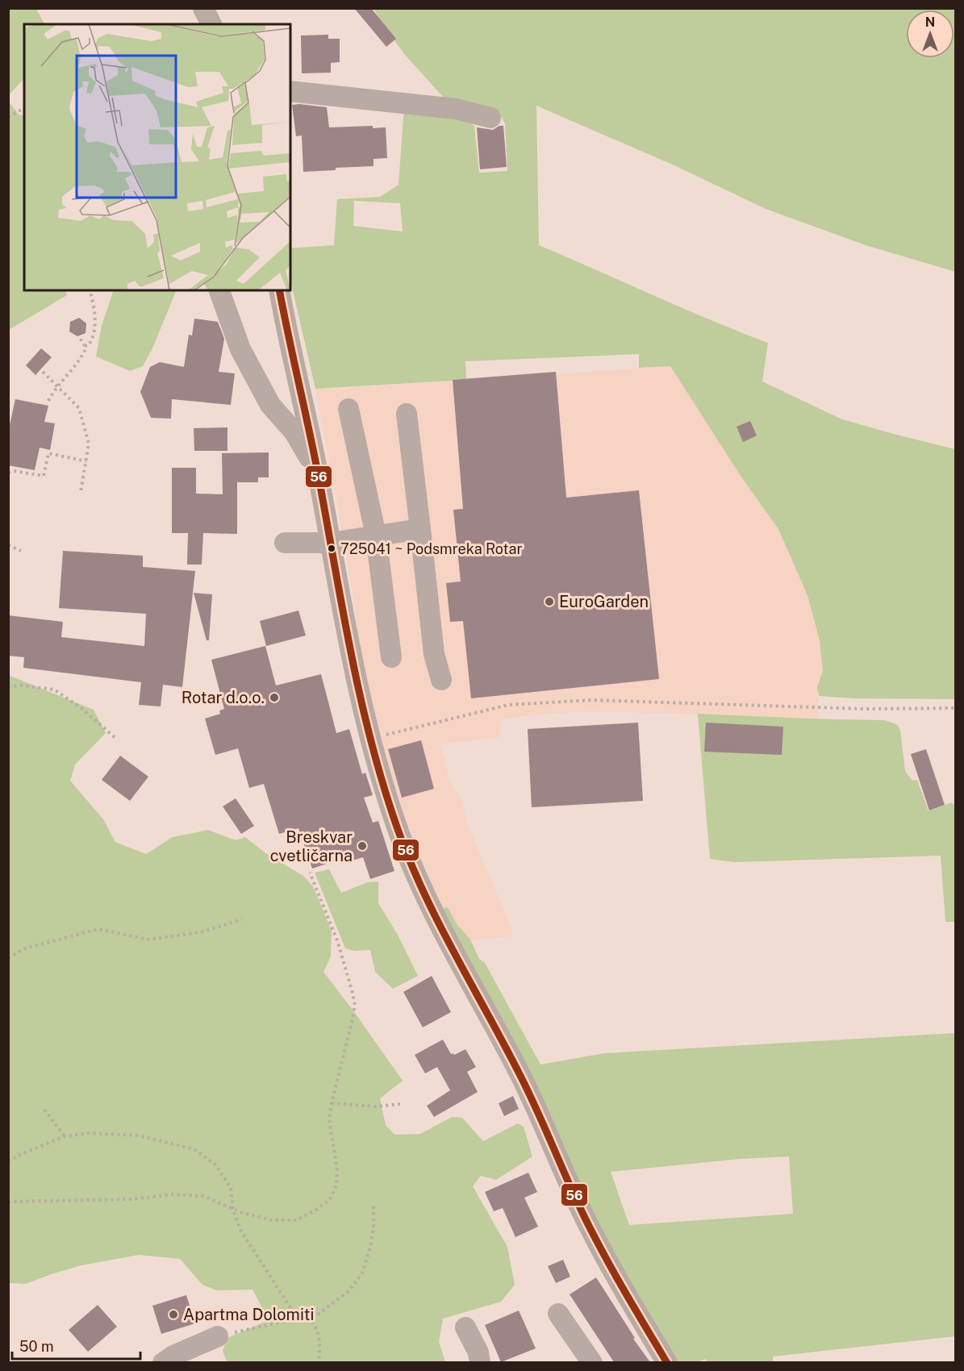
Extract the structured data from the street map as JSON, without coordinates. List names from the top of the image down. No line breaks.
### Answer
{"places":["725041 ~ Podsmreka Rotar","EuroGarden","Rotar d.o.o.","Breskvar cvetličarna","Apartma Dolomiti"],"lines":["transit line 56"],"scale_bar":"50 m","north":"top"}
